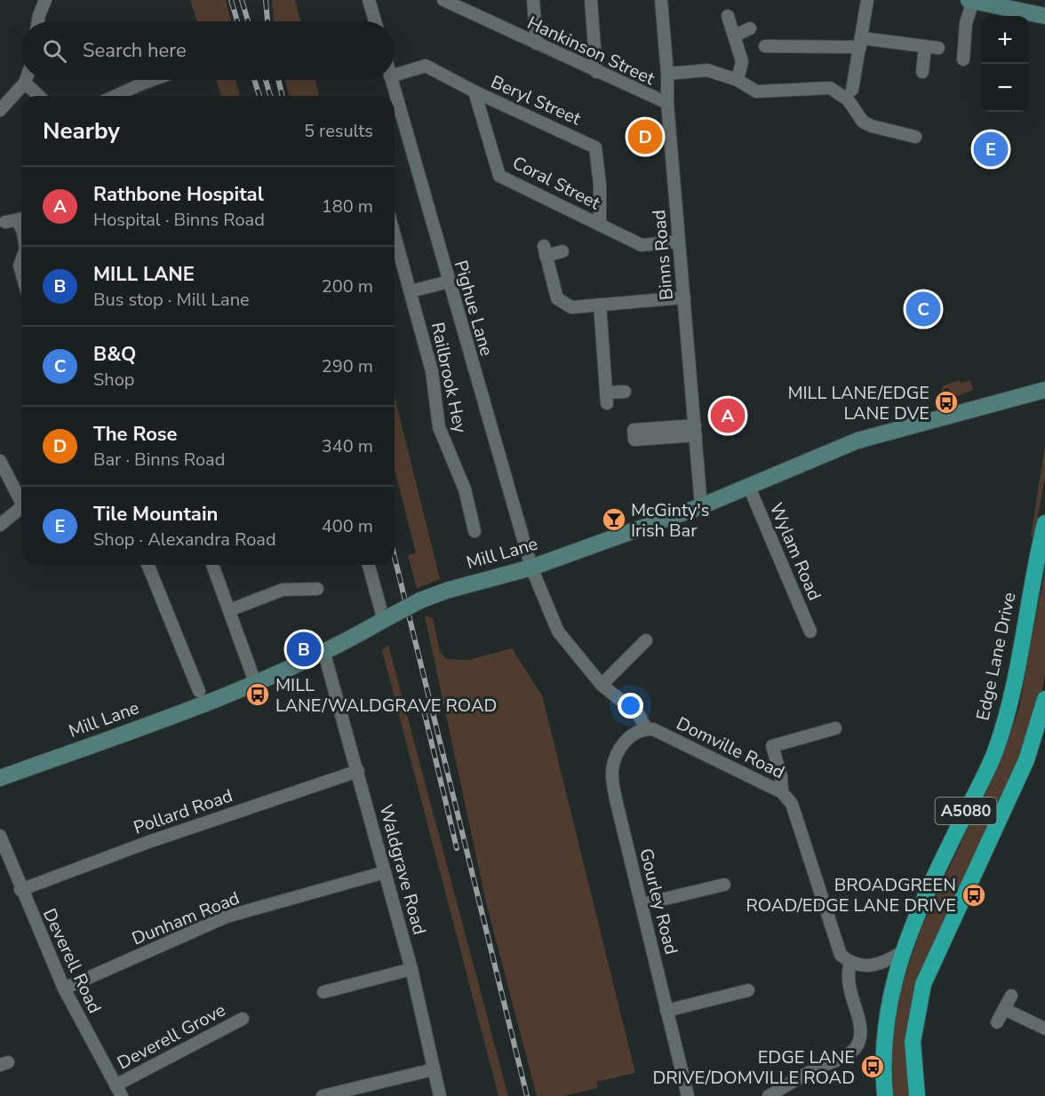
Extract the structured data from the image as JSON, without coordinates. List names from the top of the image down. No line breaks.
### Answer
{"streets":{"highway":["Edge Lane Drive","A5080"],"street":["Hankinson Street","Beryl Street","Coral Street","Binns Road","Pighue Lane","Railbrook Hey","Wylam Road","Mill Lane","Domville Road","Pollard Road","Waldgrave Road","Gourley Road","Dunham Road","Deverell Road","Deverell Grove"]},"crossings":[["Hankinson Street","Binns Road"],["Beryl Street","Coral Street"],["Coral Street","Binns Road"],["Binns Road","Mill Lane"],["Pighue Lane","Mill Lane"],["Pighue Lane","Domville Road"],["Pighue Lane","Gourley Road"],["Wylam Road","Mill Lane"],["Mill Lane","Waldgrave Road"],["Domville Road","Gourley Road"],["Pollard Road","Waldgrave Road"],["Pollard Road","Deverell Road"],["Waldgrave Road","Dunham Road"],["Dunham Road","Deverell Road"],["Deverell Road","Deverell Grove"]],"places":{"bus stop":["MILL LANE/EDGE LANE DVE","MILL LANE/WALDGRAVE ROAD","BROADGREEN ROAD/EDGE LANE DRIVE","EDGE LANE DRIVE/DOMVILLE ROAD"],"bar":["McGinty's Irish Bar"]},"page":{"map_buttons":["+","−"],"search":"Search here","heading":["Nearby","5 results"],"pins":["D","E","C","A","B"],"list":[{"mark":"A","name":"Rathbone Hospital","note":"Hospital · Binns Road","value":"180 m"},{"mark":"B","name":"MILL LANE","note":"Bus stop · Mill Lane","value":"200 m"},{"mark":"C","name":"B&Q","note":"Shop","value":"290 m"},{"mark":"D","name":"The Rose","note":"Bar · Binns Road","value":"340 m"},{"mark":"E","name":"Tile Mountain","note":"Shop · Alexandra Road","value":"400 m"}]}}
